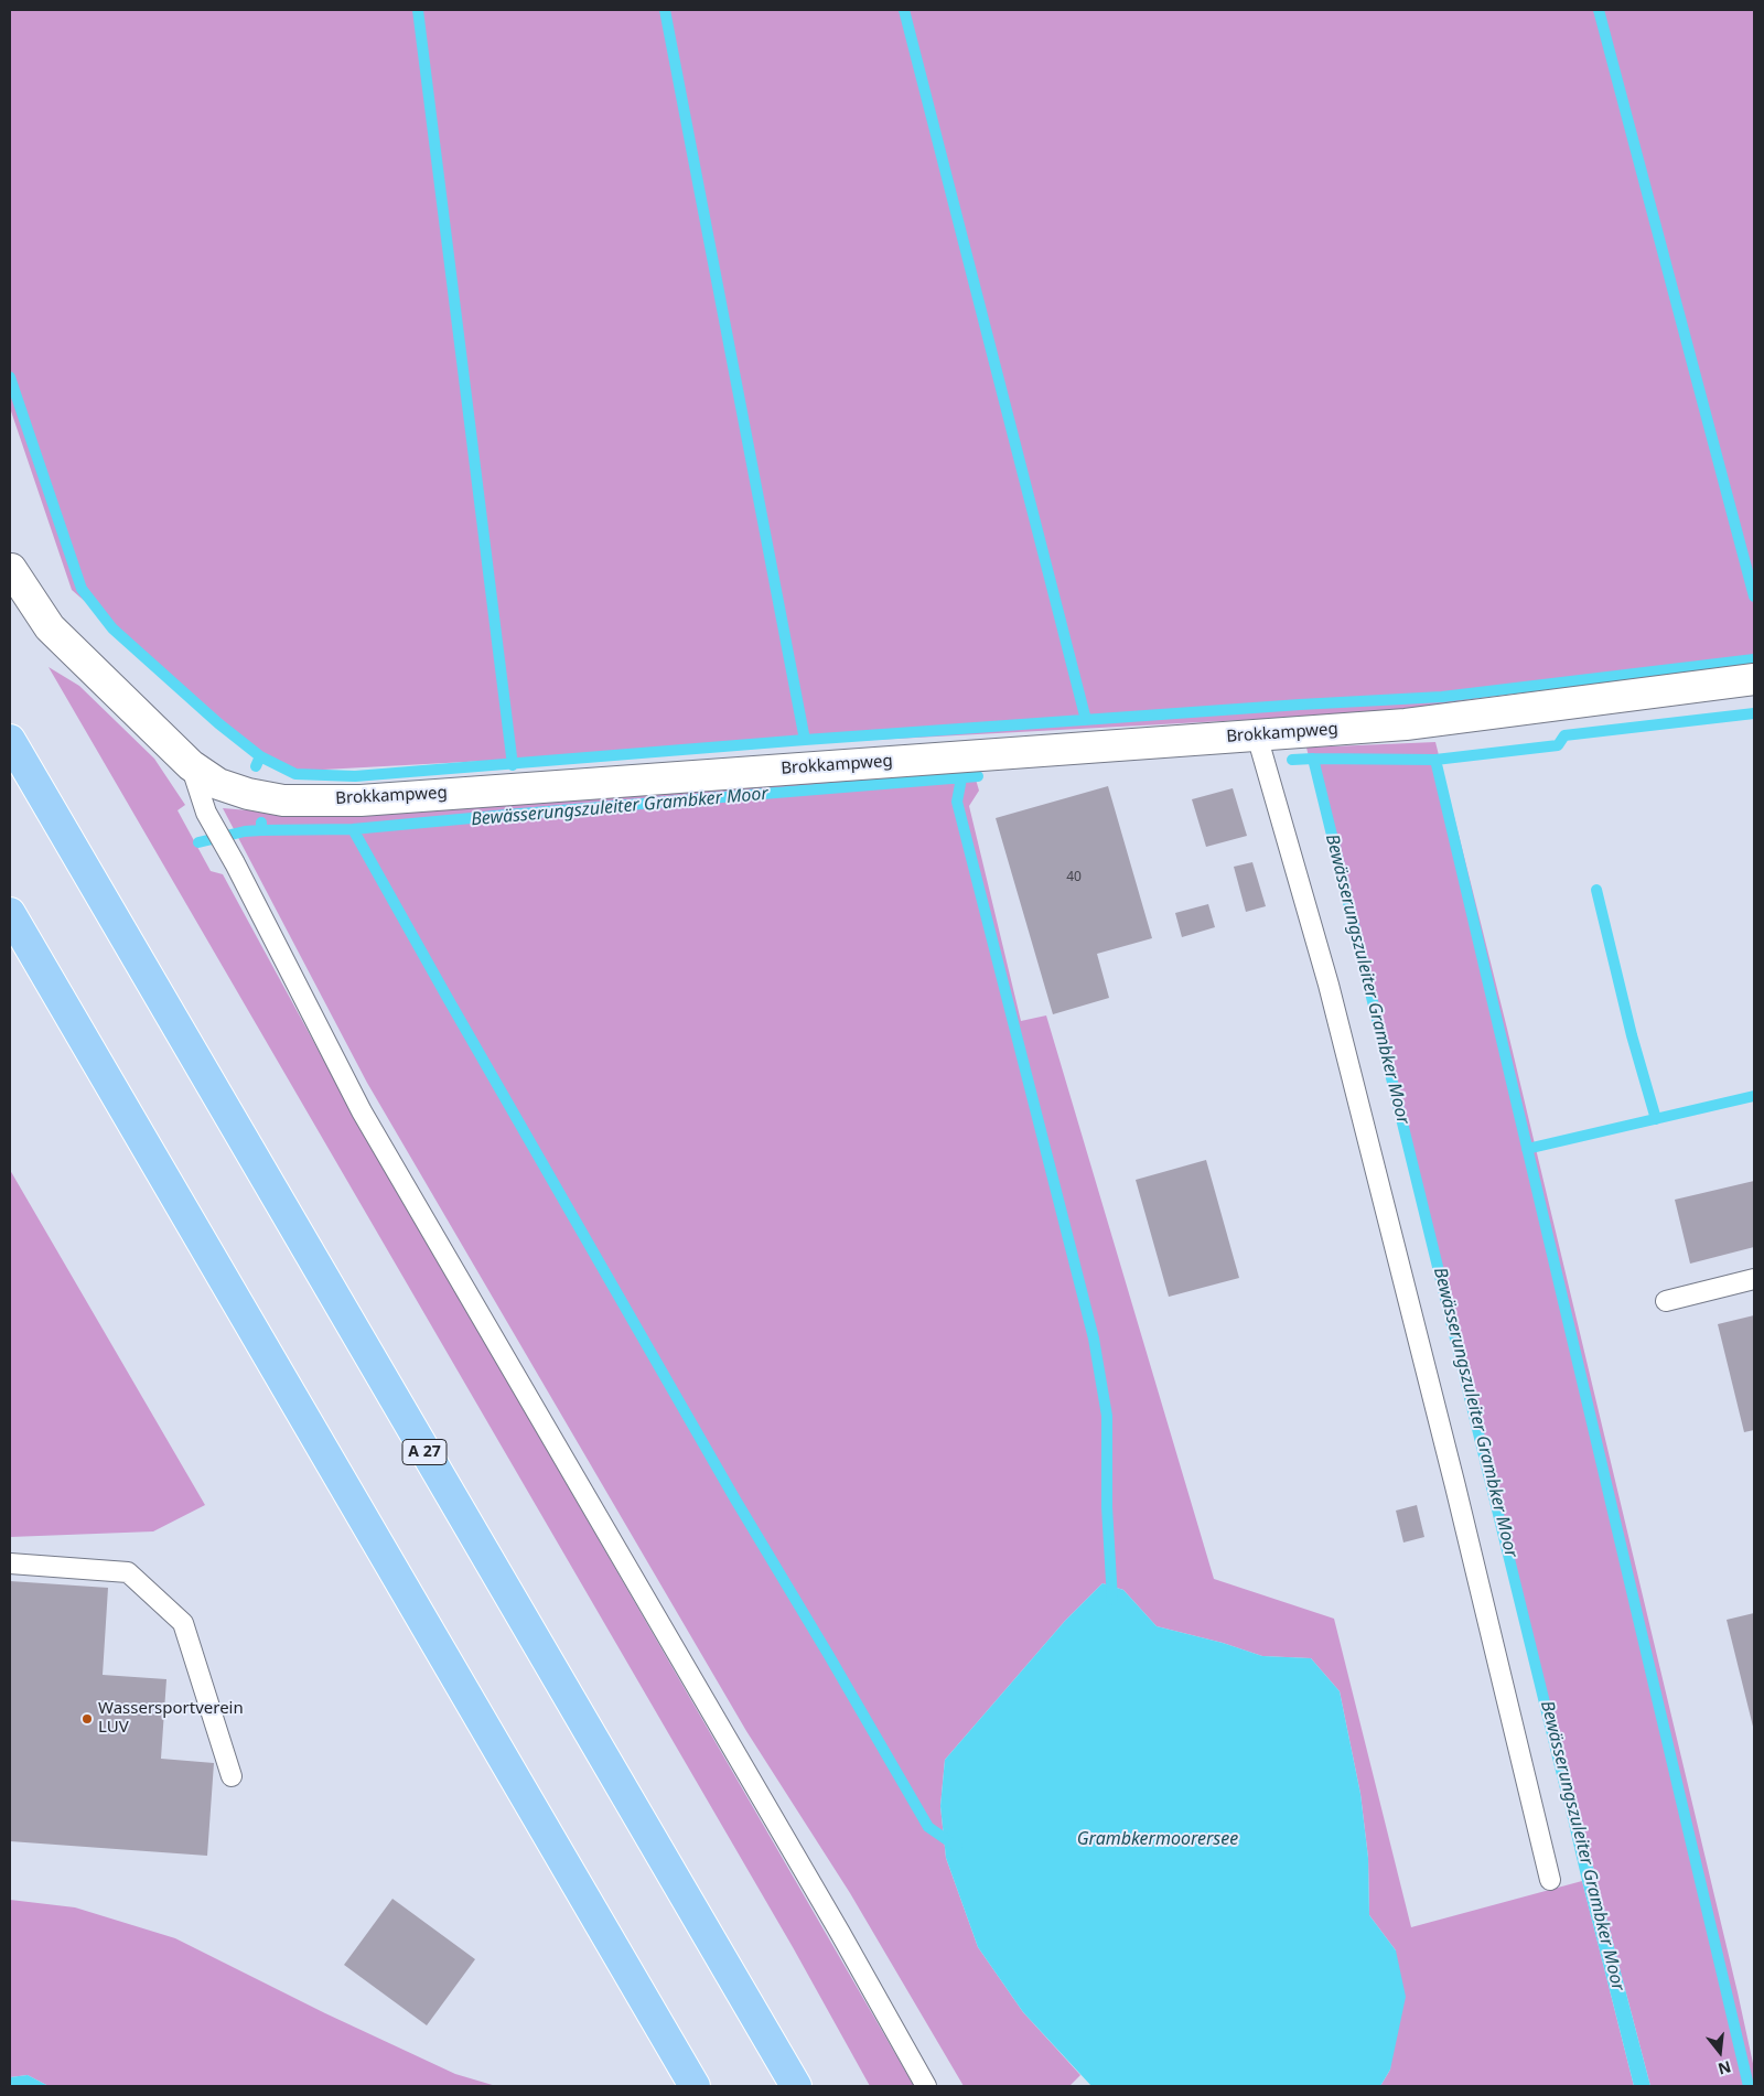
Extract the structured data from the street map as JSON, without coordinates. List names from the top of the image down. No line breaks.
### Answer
{"streets":{"highway":["A 27"],"street":["Brokkampweg"]},"water":["Bewässerungszuleiter Grambker Moor","Grambkermoorersee"],"places":["Wassersportverein LUV"],"house_numbers":["40"],"north":"bottom"}
